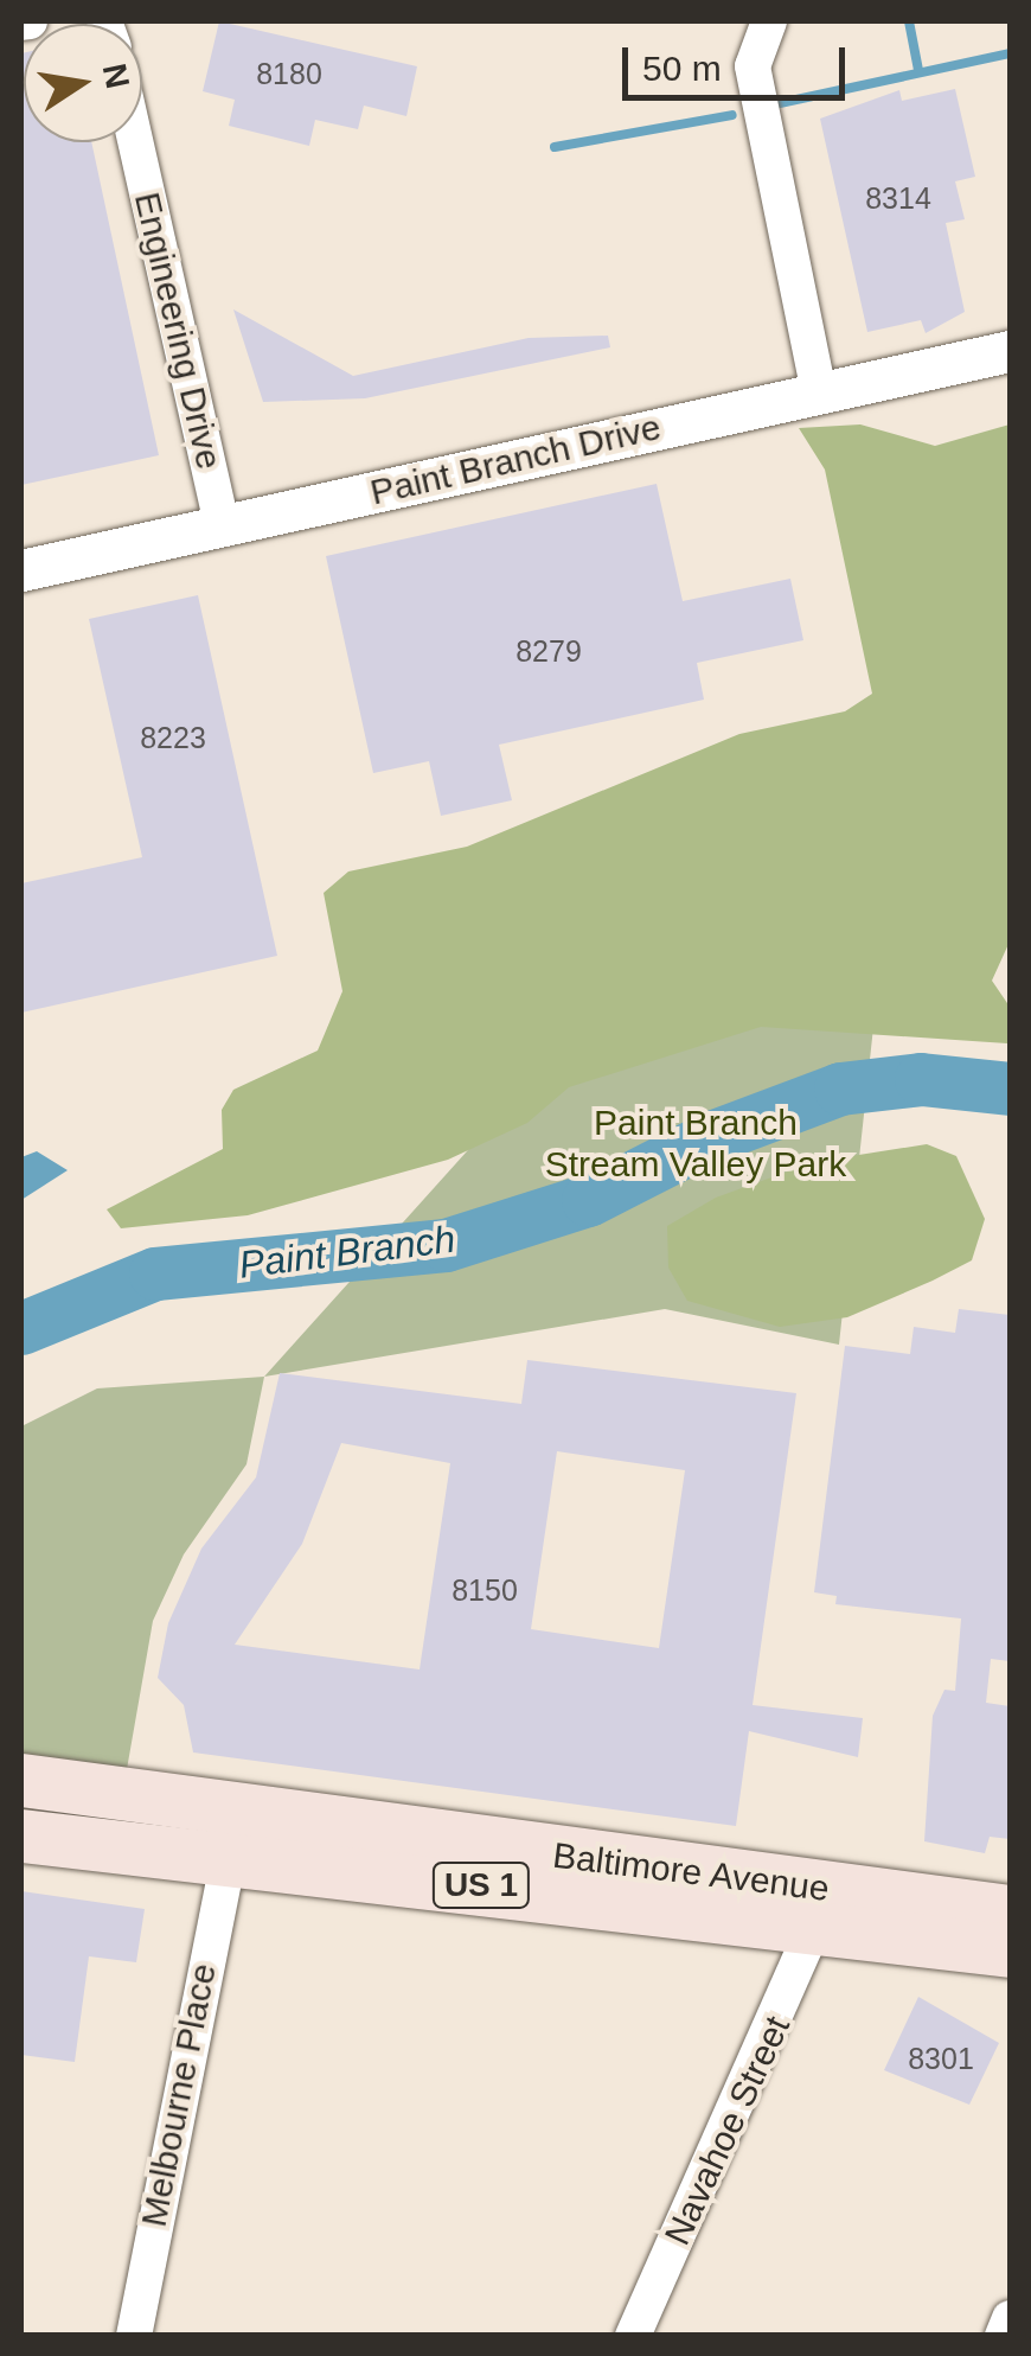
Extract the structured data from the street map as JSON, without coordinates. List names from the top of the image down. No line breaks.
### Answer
{"streets":{"main road":["Baltimore Avenue","US 1"],"street":["Engineering Drive","Paint Branch Drive","Melbourne Place","Navahoe Street"]},"crossings":[["Engineering Drive","Paint Branch Drive"],["Baltimore Avenue","Melbourne Place"],["Baltimore Avenue","Navahoe Street"]],"water":["Paint Branch"],"parks":["Paint Branch Stream Valley Park"],"house_numbers":["8180","8314","8279","8223","8150","8301"],"scale_bar":"50 m","north":"right"}
